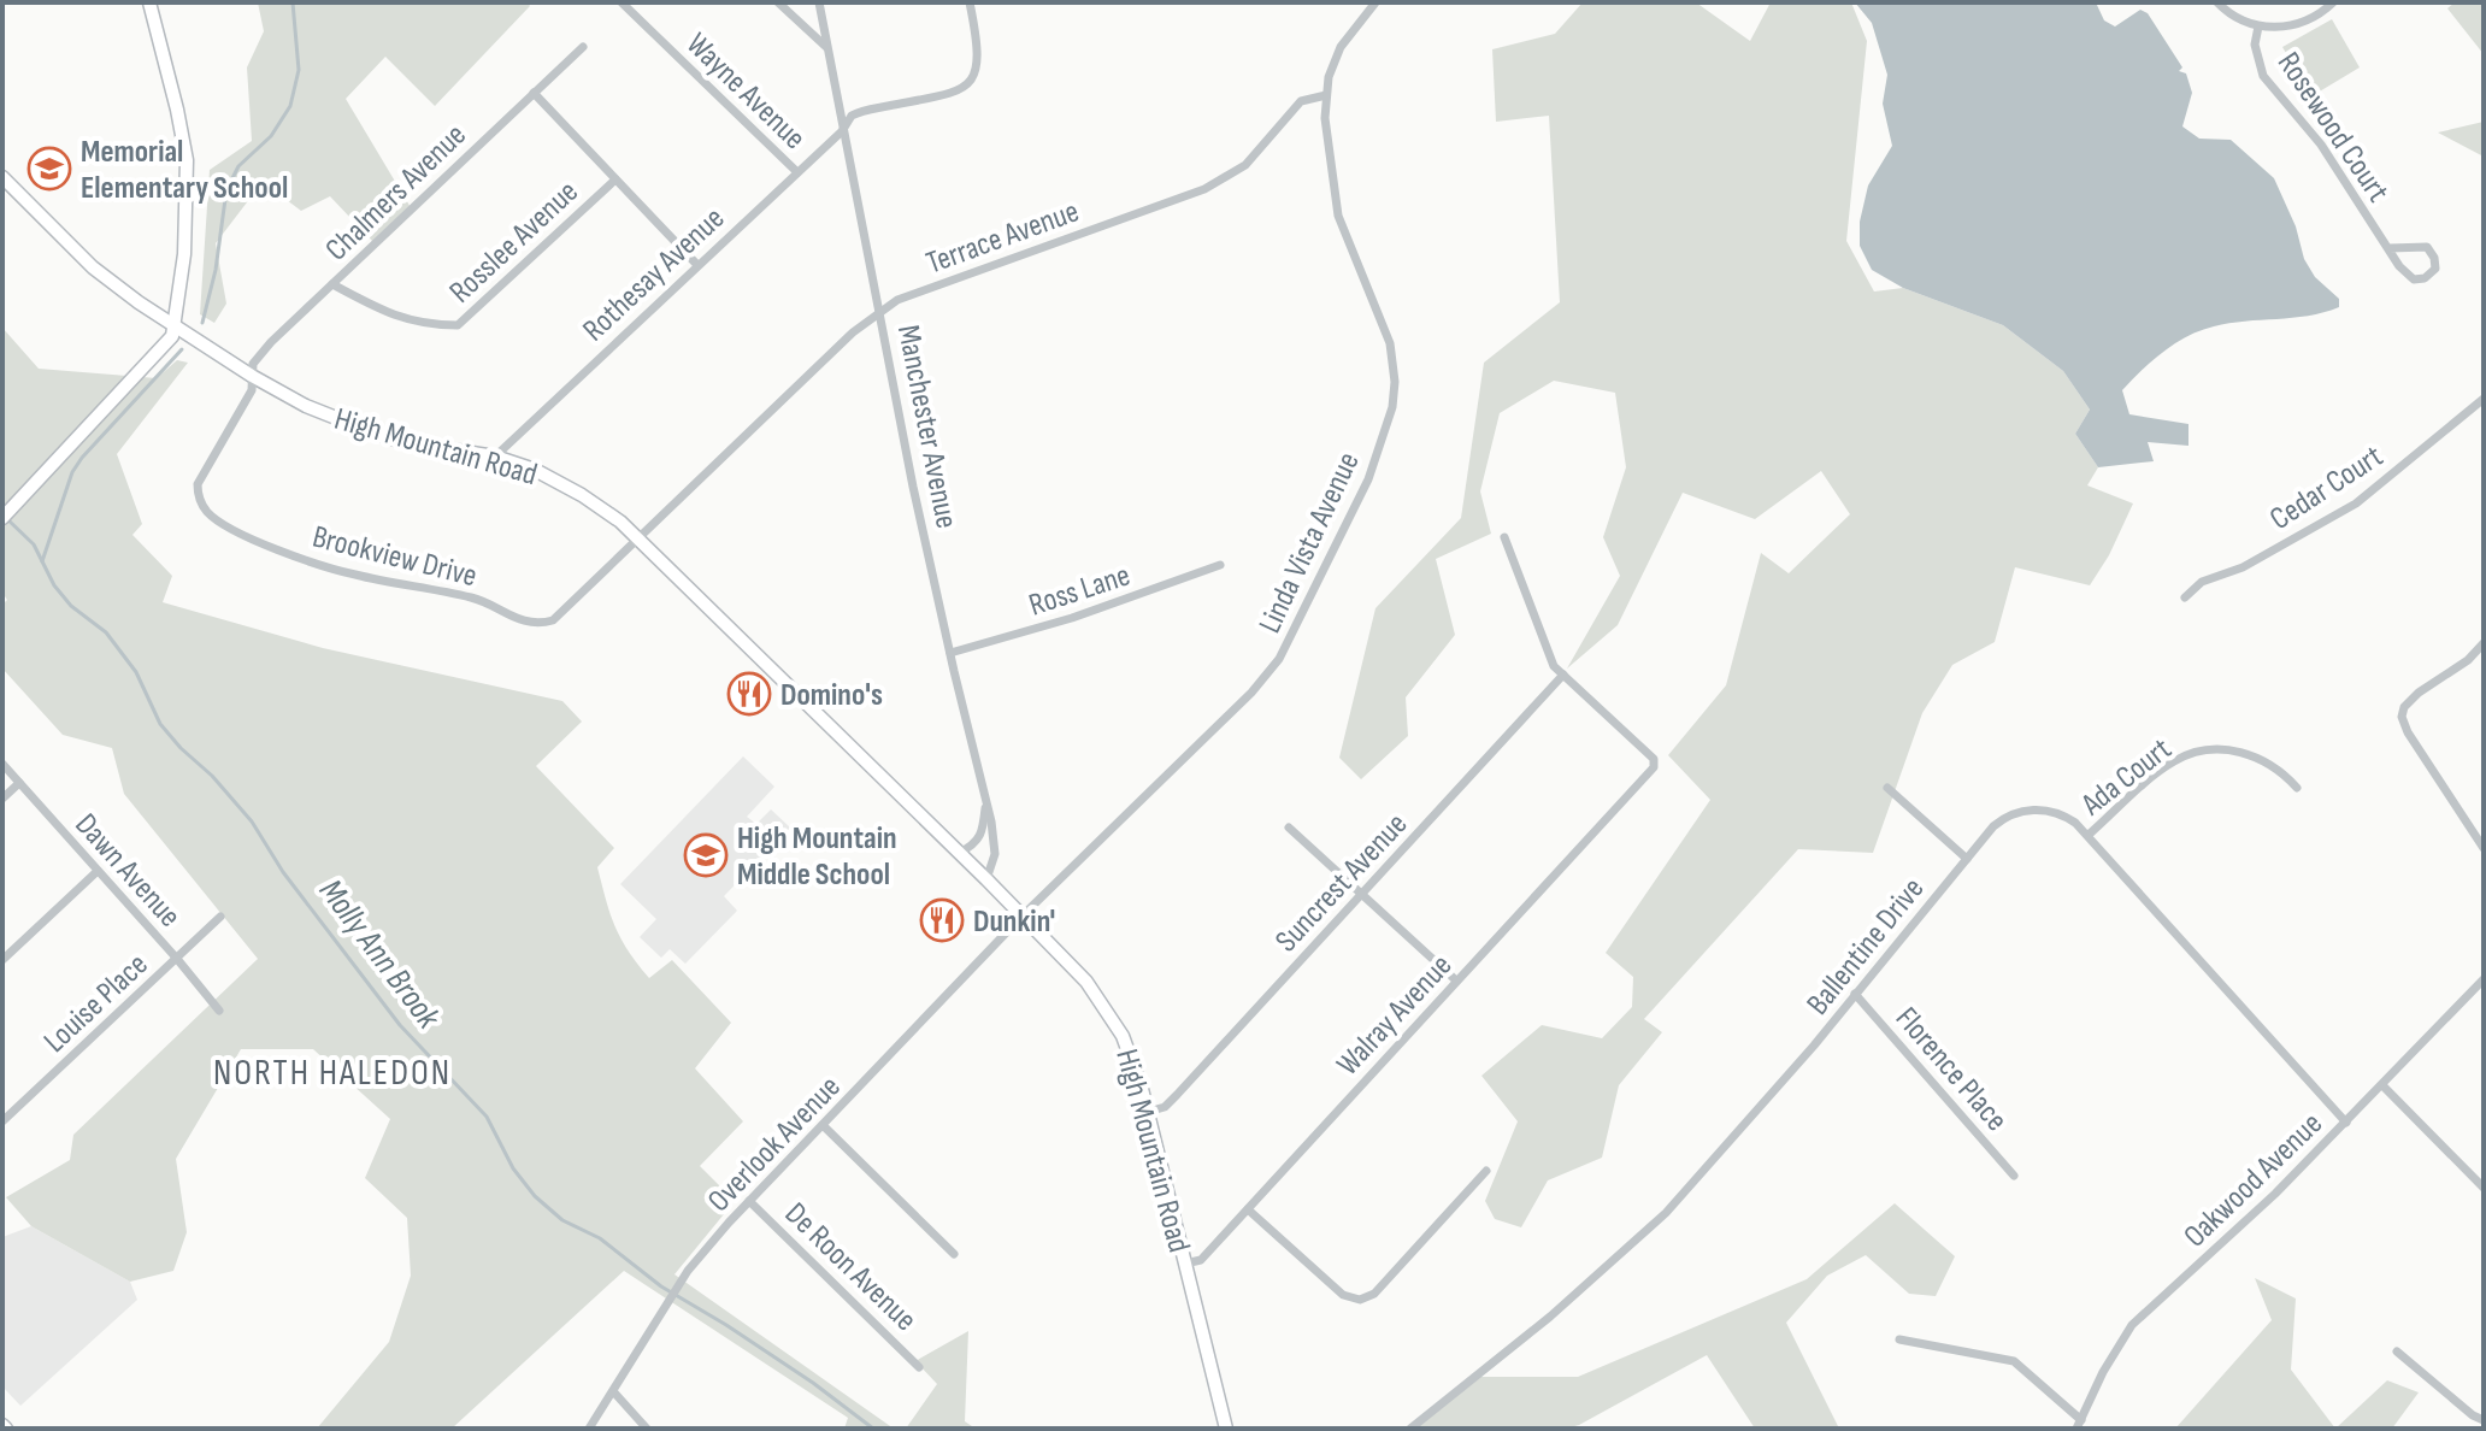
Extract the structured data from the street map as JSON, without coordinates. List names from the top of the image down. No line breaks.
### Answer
{"streets":{"street":["Wayne Avenue","Rosewood Court","Chalmers Avenue","Terrace Avenue","Rosslee Avenue","Rothesay Avenue","Manchester Avenue","High Mountain Road","Cedar Court","Linda Vista Avenue","Brookview Drive","Ross Lane","Ada Court","Dawn Avenue","Suncrest Avenue","Ballentine Drive","Louise Place","Walray Avenue","Florence Place","Overlook Avenue","Oakwood Avenue","De Roon Avenue"]},"crossings":[["Wayne Avenue","Rothesay Avenue"],["Chalmers Avenue","Rosslee Avenue"],["Chalmers Avenue","High Mountain Road"],["Chalmers Avenue","Brookview Drive"],["Terrace Avenue","Manchester Avenue"],["Terrace Avenue","High Mountain Road"],["Terrace Avenue","Linda Vista Avenue"],["Terrace Avenue","Brookview Drive"],["Rothesay Avenue","Manchester Avenue"],["Rothesay Avenue","High Mountain Road"],["Manchester Avenue","High Mountain Road"],["Manchester Avenue","Ross Lane"],["High Mountain Road","Linda Vista Avenue"],["High Mountain Road","Brookview Drive"],["High Mountain Road","Suncrest Avenue"],["High Mountain Road","Walray Avenue"],["High Mountain Road","Overlook Avenue"],["Linda Vista Avenue","Overlook Avenue"],["Ada Court","Ballentine Drive"],["Dawn Avenue","Louise Place"],["Suncrest Avenue","Walray Avenue"],["Ballentine Drive","Florence Place"],["Ballentine Drive","Oakwood Avenue"],["Overlook Avenue","De Roon Avenue"]],"districts":["NORTH HALEDON"],"water":["Molly Ann Brook"],"places":{"school or university":["Memorial Elementary School","High Mountain Middle School"],"restaurant":["Domino's","Dunkin'"]}}
